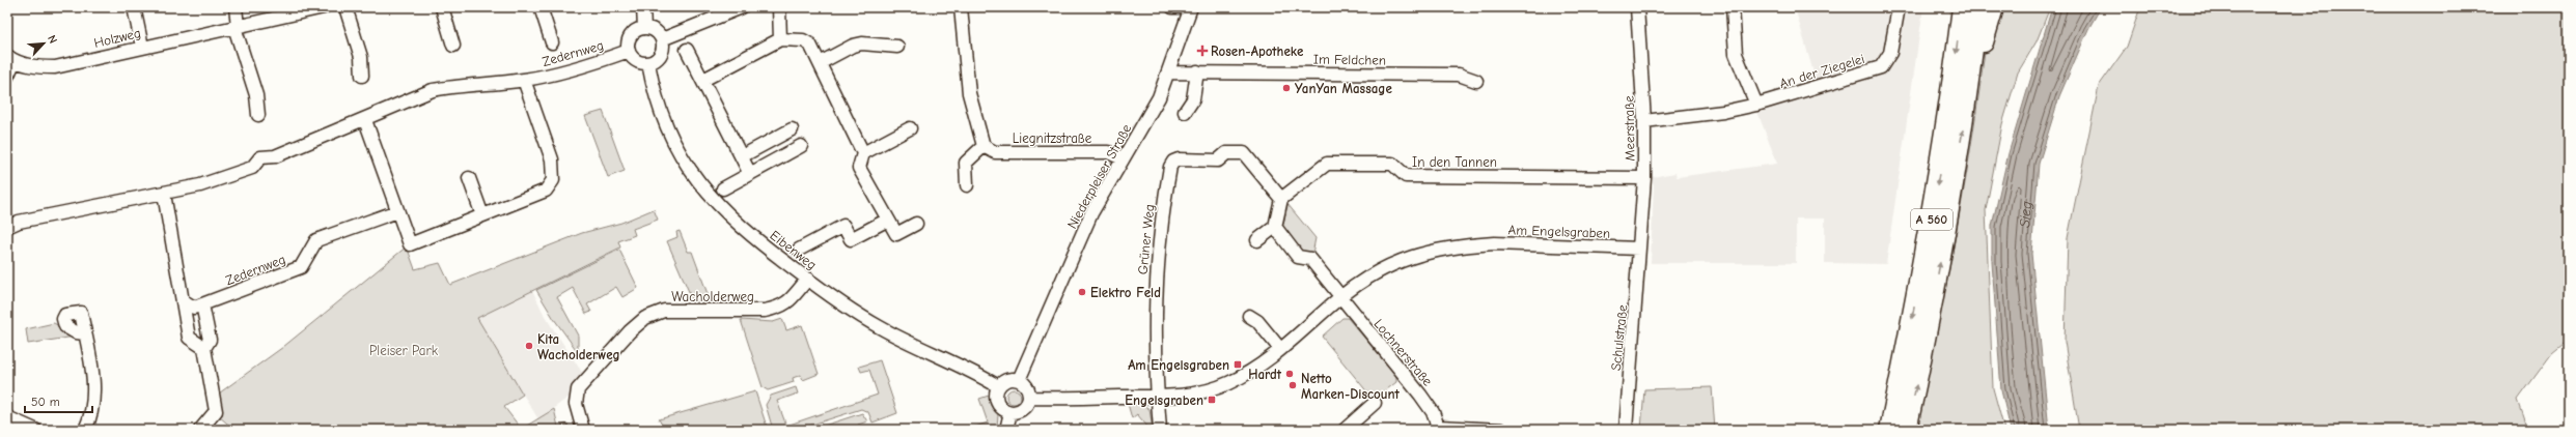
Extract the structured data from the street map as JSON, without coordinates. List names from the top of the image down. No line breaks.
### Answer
{"streets":{"highway":["A 560"],"street":["Holzweg","Zedernweg","Im Feldchen","An der Ziegelei","Meerstraße","Liegnitzstraße","In den Tannen","Niederpleiser Straße","Am Engelsgraben","Grüner Weg","Eibenweg","Wacholderweg","Schulstraße","Lochnerstraße"]},"crossings":[["Zedernweg","Eibenweg"],["Im Feldchen","Niederpleiser Straße"],["An der Ziegelei","Meerstraße"],["Meerstraße","In den Tannen"],["Meerstraße","Am Engelsgraben"],["Meerstraße","Schulstraße"],["Liegnitzstraße","Niederpleiser Straße"],["In den Tannen","Grüner Weg"],["Niederpleiser Straße","Am Engelsgraben"],["Niederpleiser Straße","Eibenweg"],["Am Engelsgraben","Grüner Weg"],["Am Engelsgraben","Eibenweg"],["Am Engelsgraben","Schulstraße"],["Am Engelsgraben","Lochnerstraße"],["Eibenweg","Wacholderweg"]],"water":["Sieg"],"parks":["Pleiser Park"],"places":{"health":["Rosen-Apotheke"],"other":["YanYan Massage","Elektro Feld","Kita Wacholderweg","Hardt","Netto Marken-Discount"],"transit":["Am Engelsgraben","Engelsgraben"]},"scale_bar":"50 m","north":"top right"}
